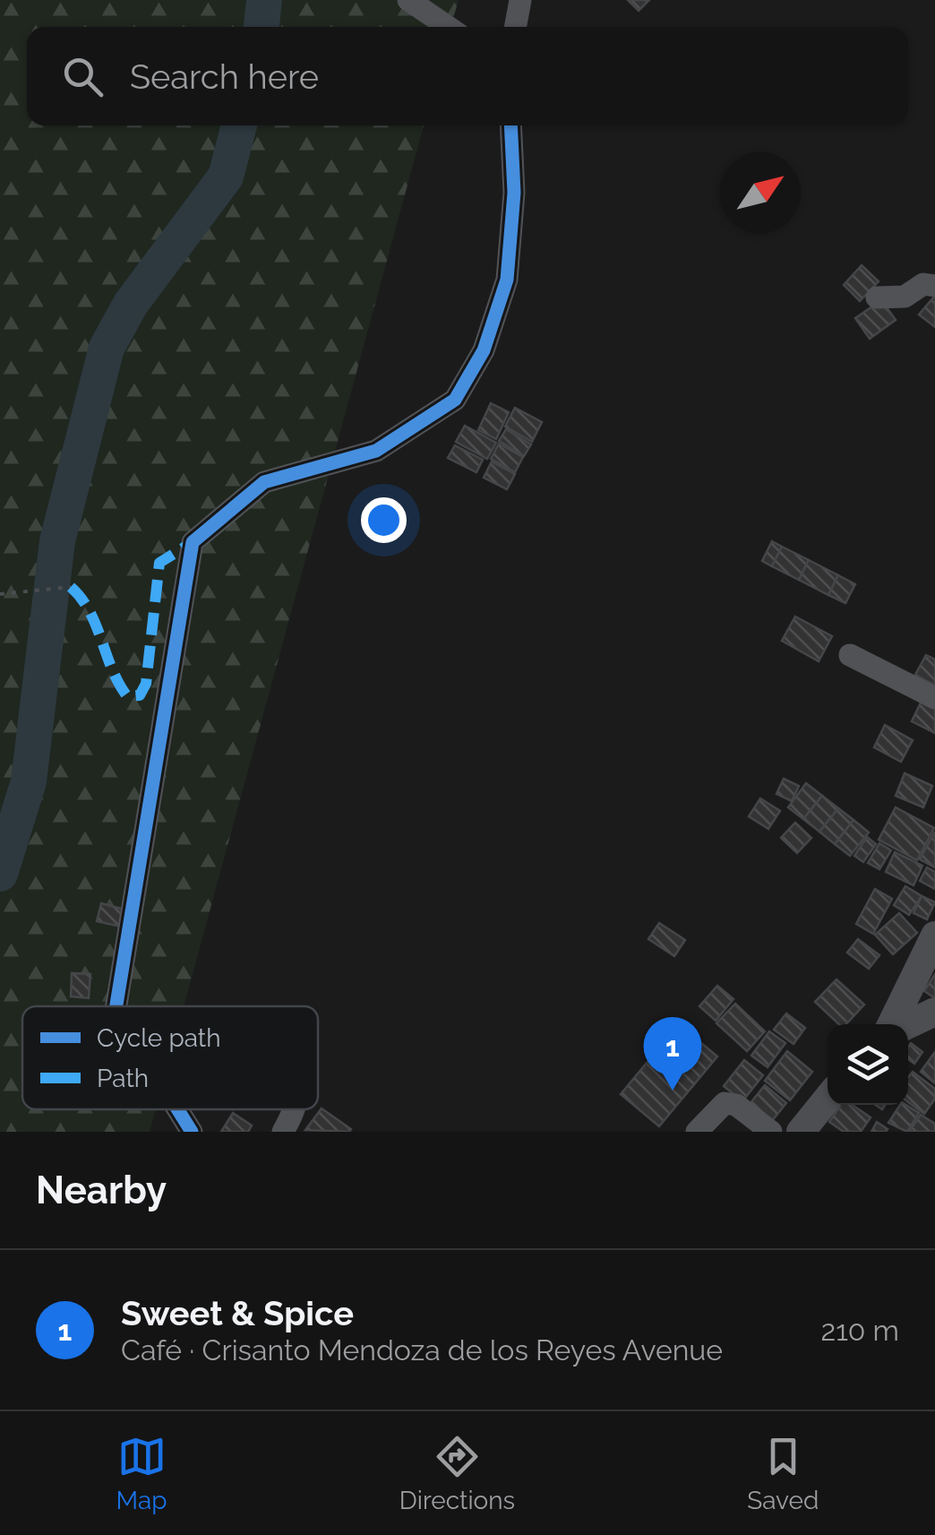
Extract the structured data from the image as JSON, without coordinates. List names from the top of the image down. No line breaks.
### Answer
{"legend":["Cycle path","Path"],"north":"top right","page":{"search":"Search here","pins":"1","heading":"Nearby","list":[{"mark":"1","name":"Sweet & Spice","note":"Café · Crisanto Mendoza de los Reyes Avenue","value":"210 m"}],"nav":["Map","Directions","Saved"]}}
